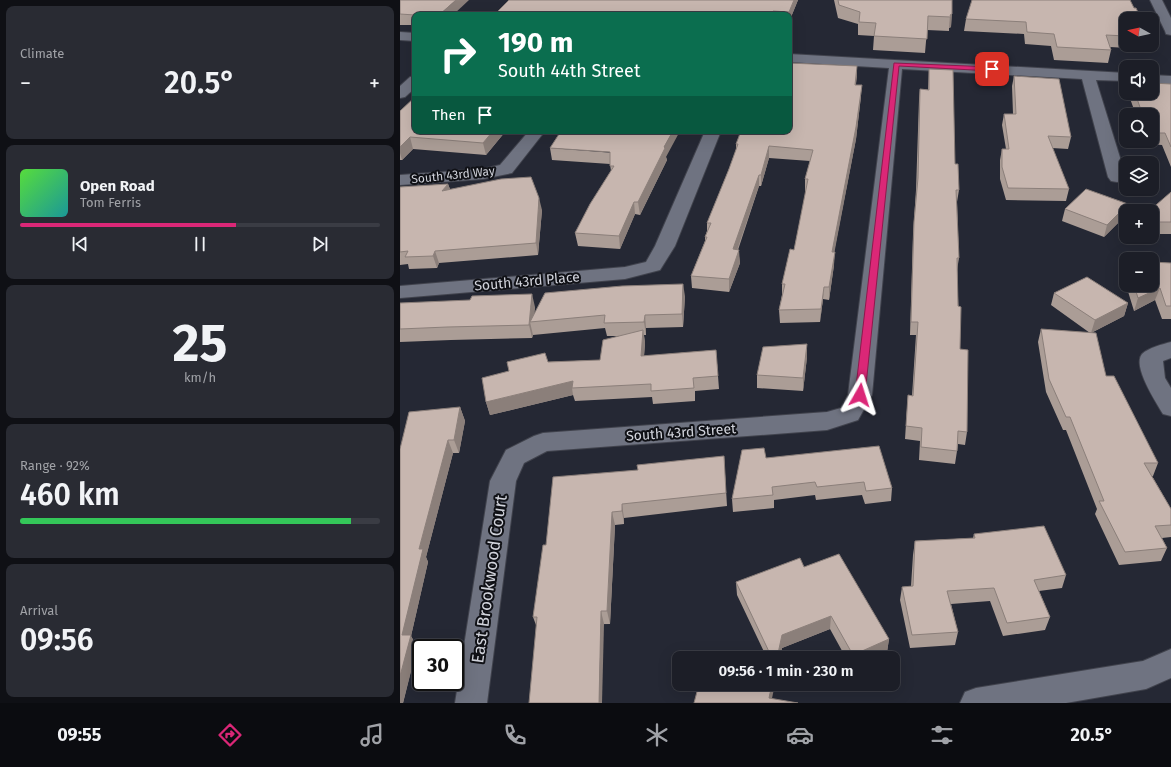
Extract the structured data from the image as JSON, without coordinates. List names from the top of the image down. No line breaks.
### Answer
{"streets":{"street":["South 43rd Way","South 43rd Place","South 43rd Street","East Brookwood Court"]},"crossings":[["South 43rd Street","East Brookwood Court"]],"north":"left","page":{"tile":["Climate",["25","km/h"],["Range · 92%","460 km"],["Arrival","09:56"]],"map_buttons":["+","−"],"turn":["190 m","South 44th Street"],"heat":["−","20.5°","+"],"then":"Then","song":["Open Road","Tom Ferris"],"limit":"30","trip":"09:56 · 1 min · 230 m","tabs":["09:55","20.5°"]}}
